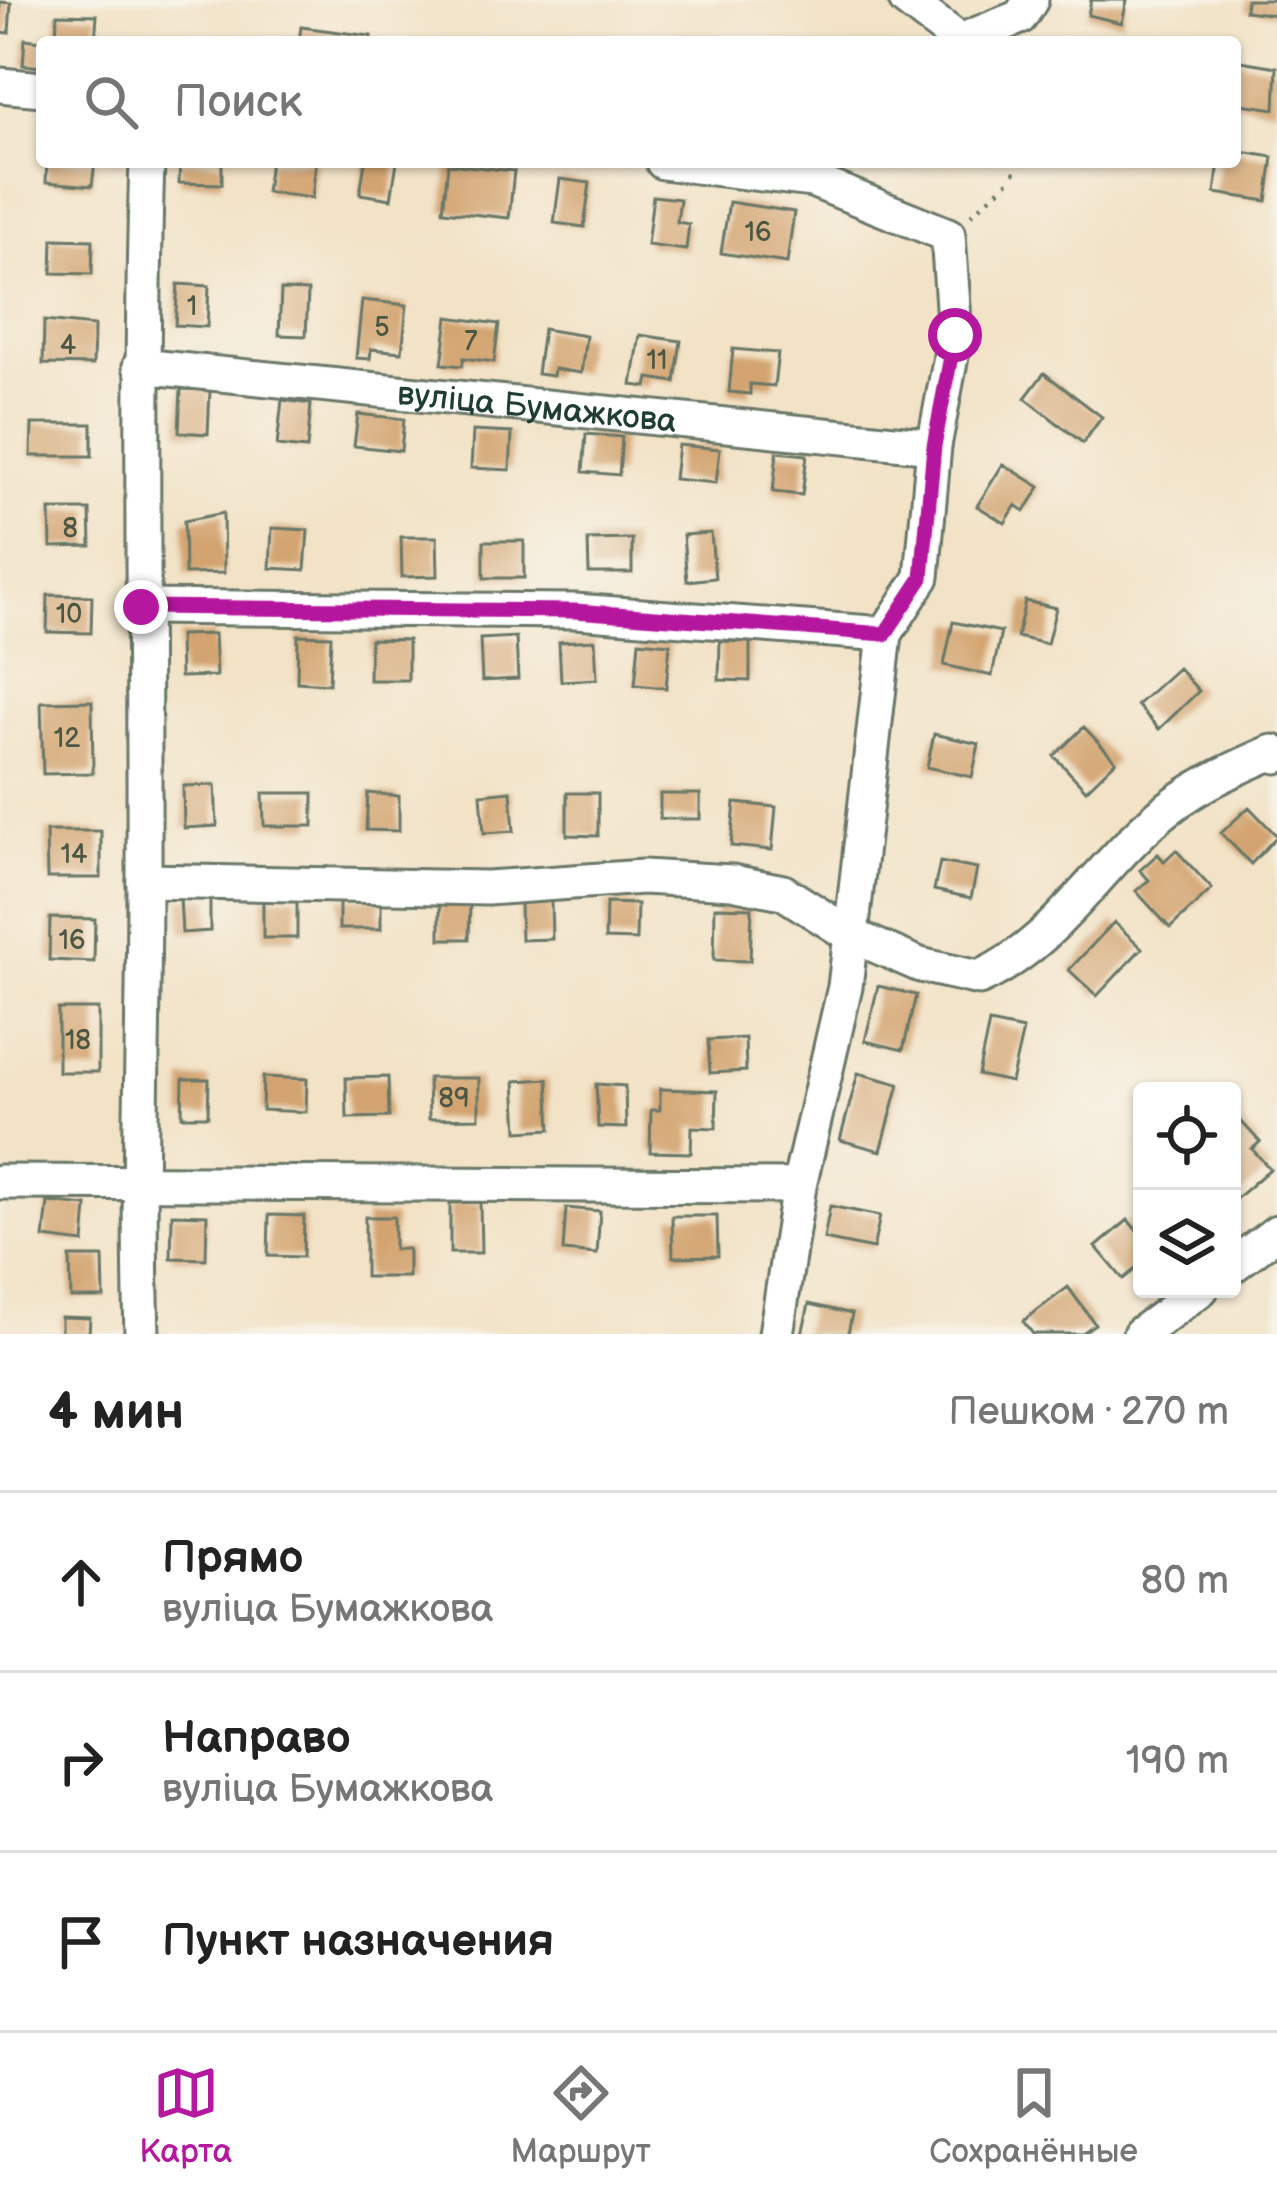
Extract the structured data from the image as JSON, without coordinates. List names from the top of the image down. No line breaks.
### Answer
{"streets":{"street":["вуліца Бумажкова"]},"house_numbers":["16","1","5","7","4","11","8","10","12","14","16","18","89"],"page":{"search":"Поиск","heading":["4 мин","Пешком · 270 m"],"list":[["Прямо","вуліца Бумажкова","80 m"],["Направо","вуліца Бумажкова","190 m"],"Пункт назначения"],"nav":["Карта","Маршрут","Сохранённые"]}}
